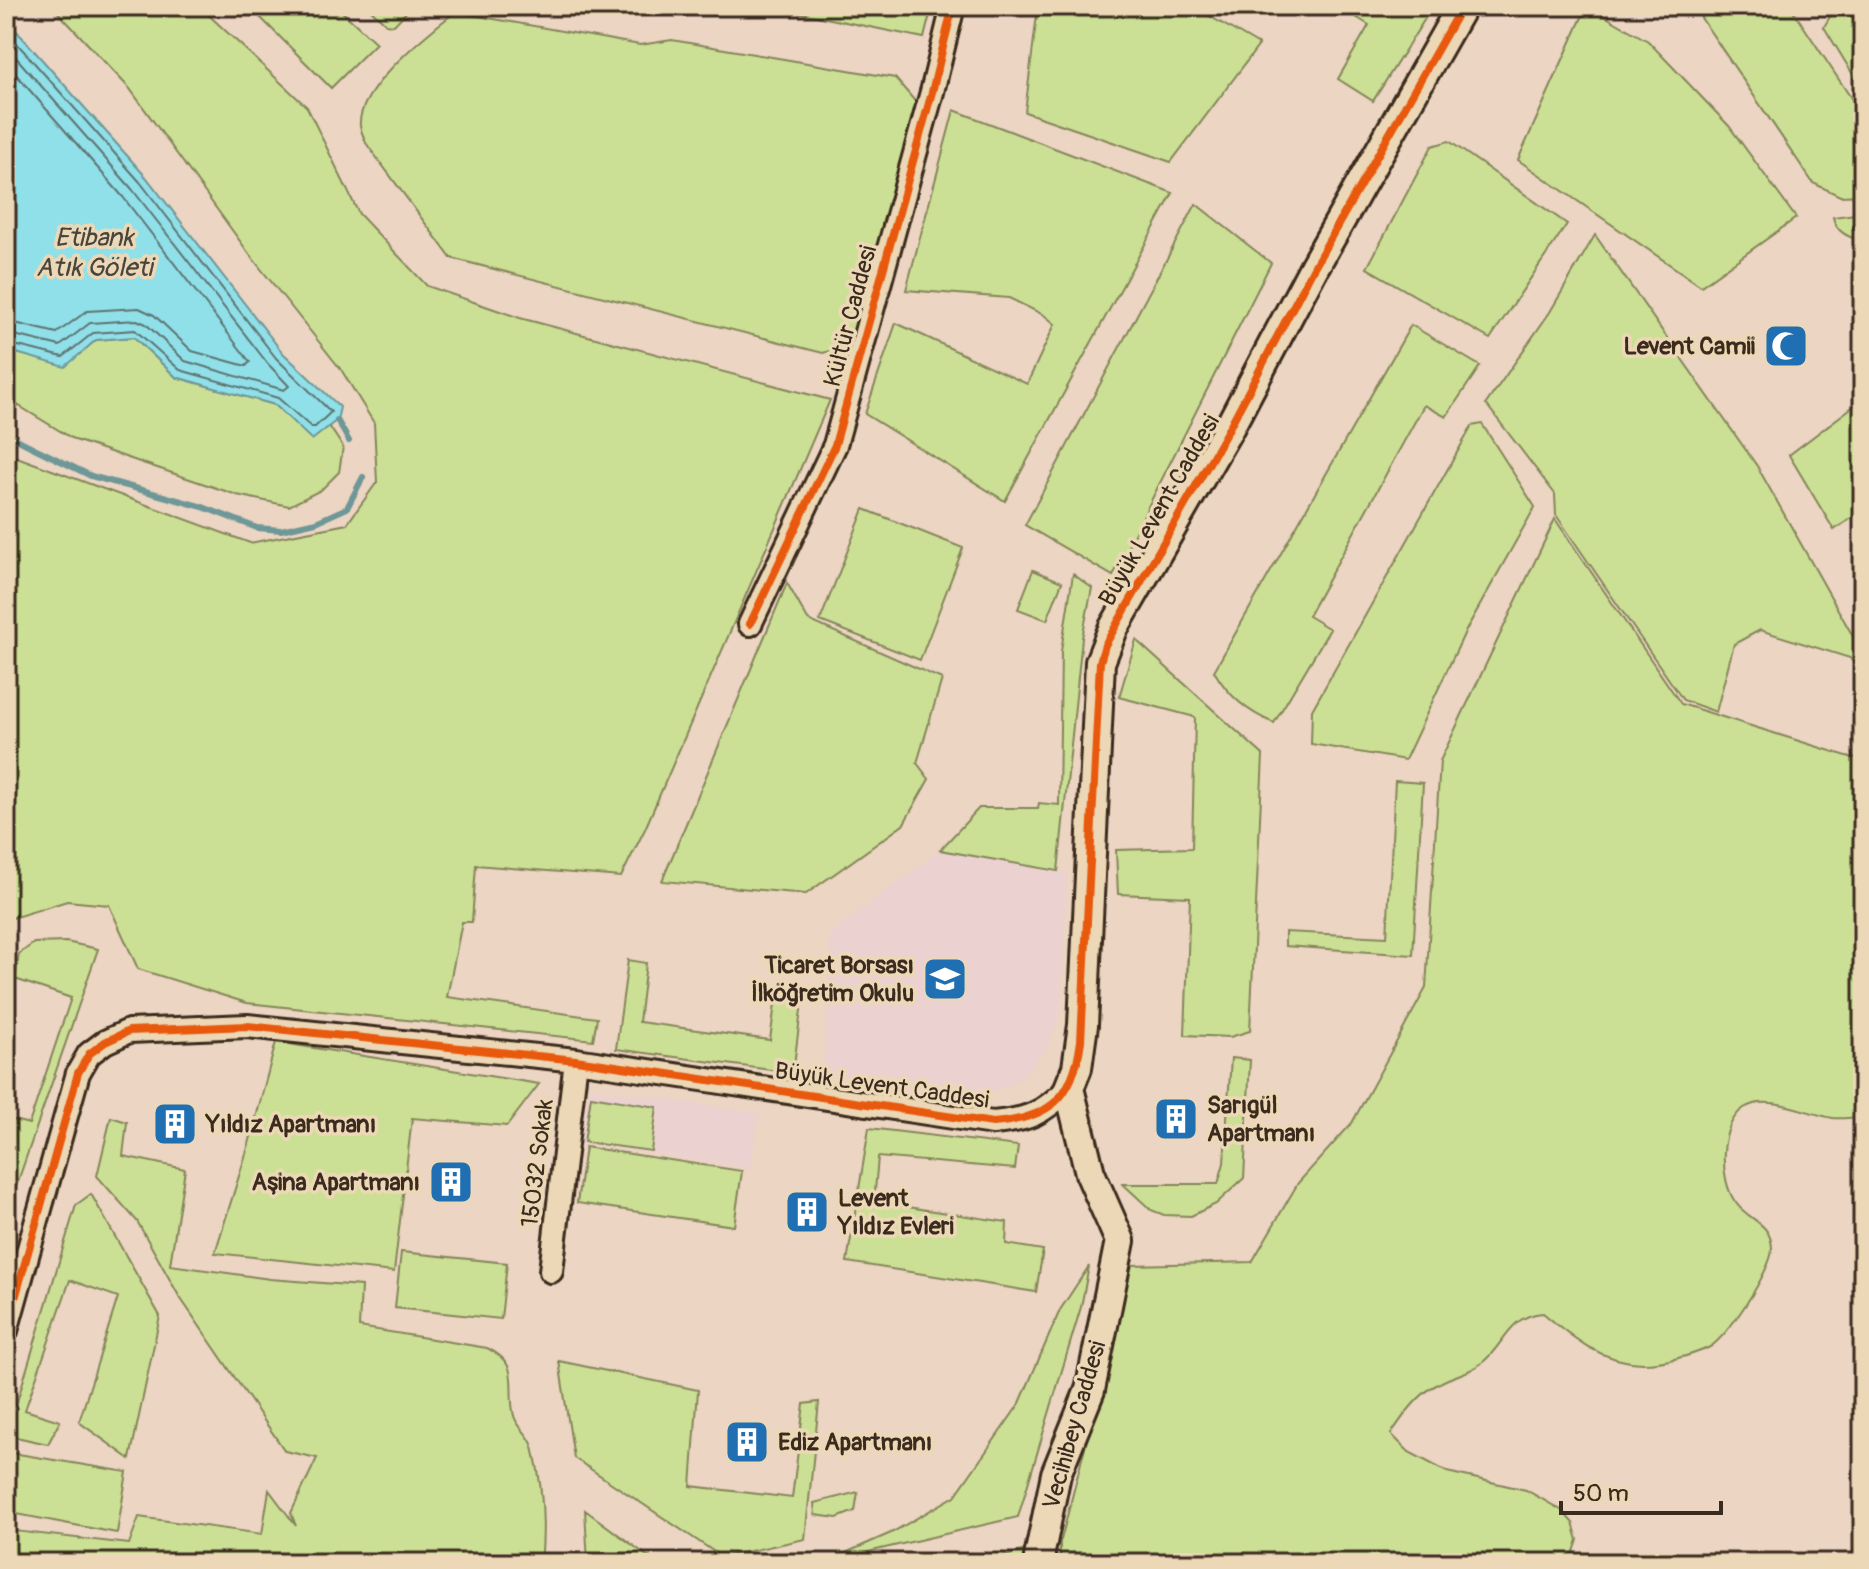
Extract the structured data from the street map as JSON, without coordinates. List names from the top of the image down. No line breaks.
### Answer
{"streets":{"street":["Kültür Caddesi","Büyük Levent Caddesi","15032 Sokak","Vecihibey Caddesi"]},"crossings":[["Büyük Levent Caddesi","15032 Sokak"],["Büyük Levent Caddesi","Vecihibey Caddesi"]],"water":["Etibank Atık Göleti"],"places":{"mosque":["Levent Camii"],"school or university":["Ticaret Borsası İlköğretim Okulu"],"building":["Sarıgül Apartmanı","Yıldız Apartmanı","Aşina Apartmanı","Levent Yıldız Evleri","Ediz Apartmanı"]},"scale_bar":"50 m"}
